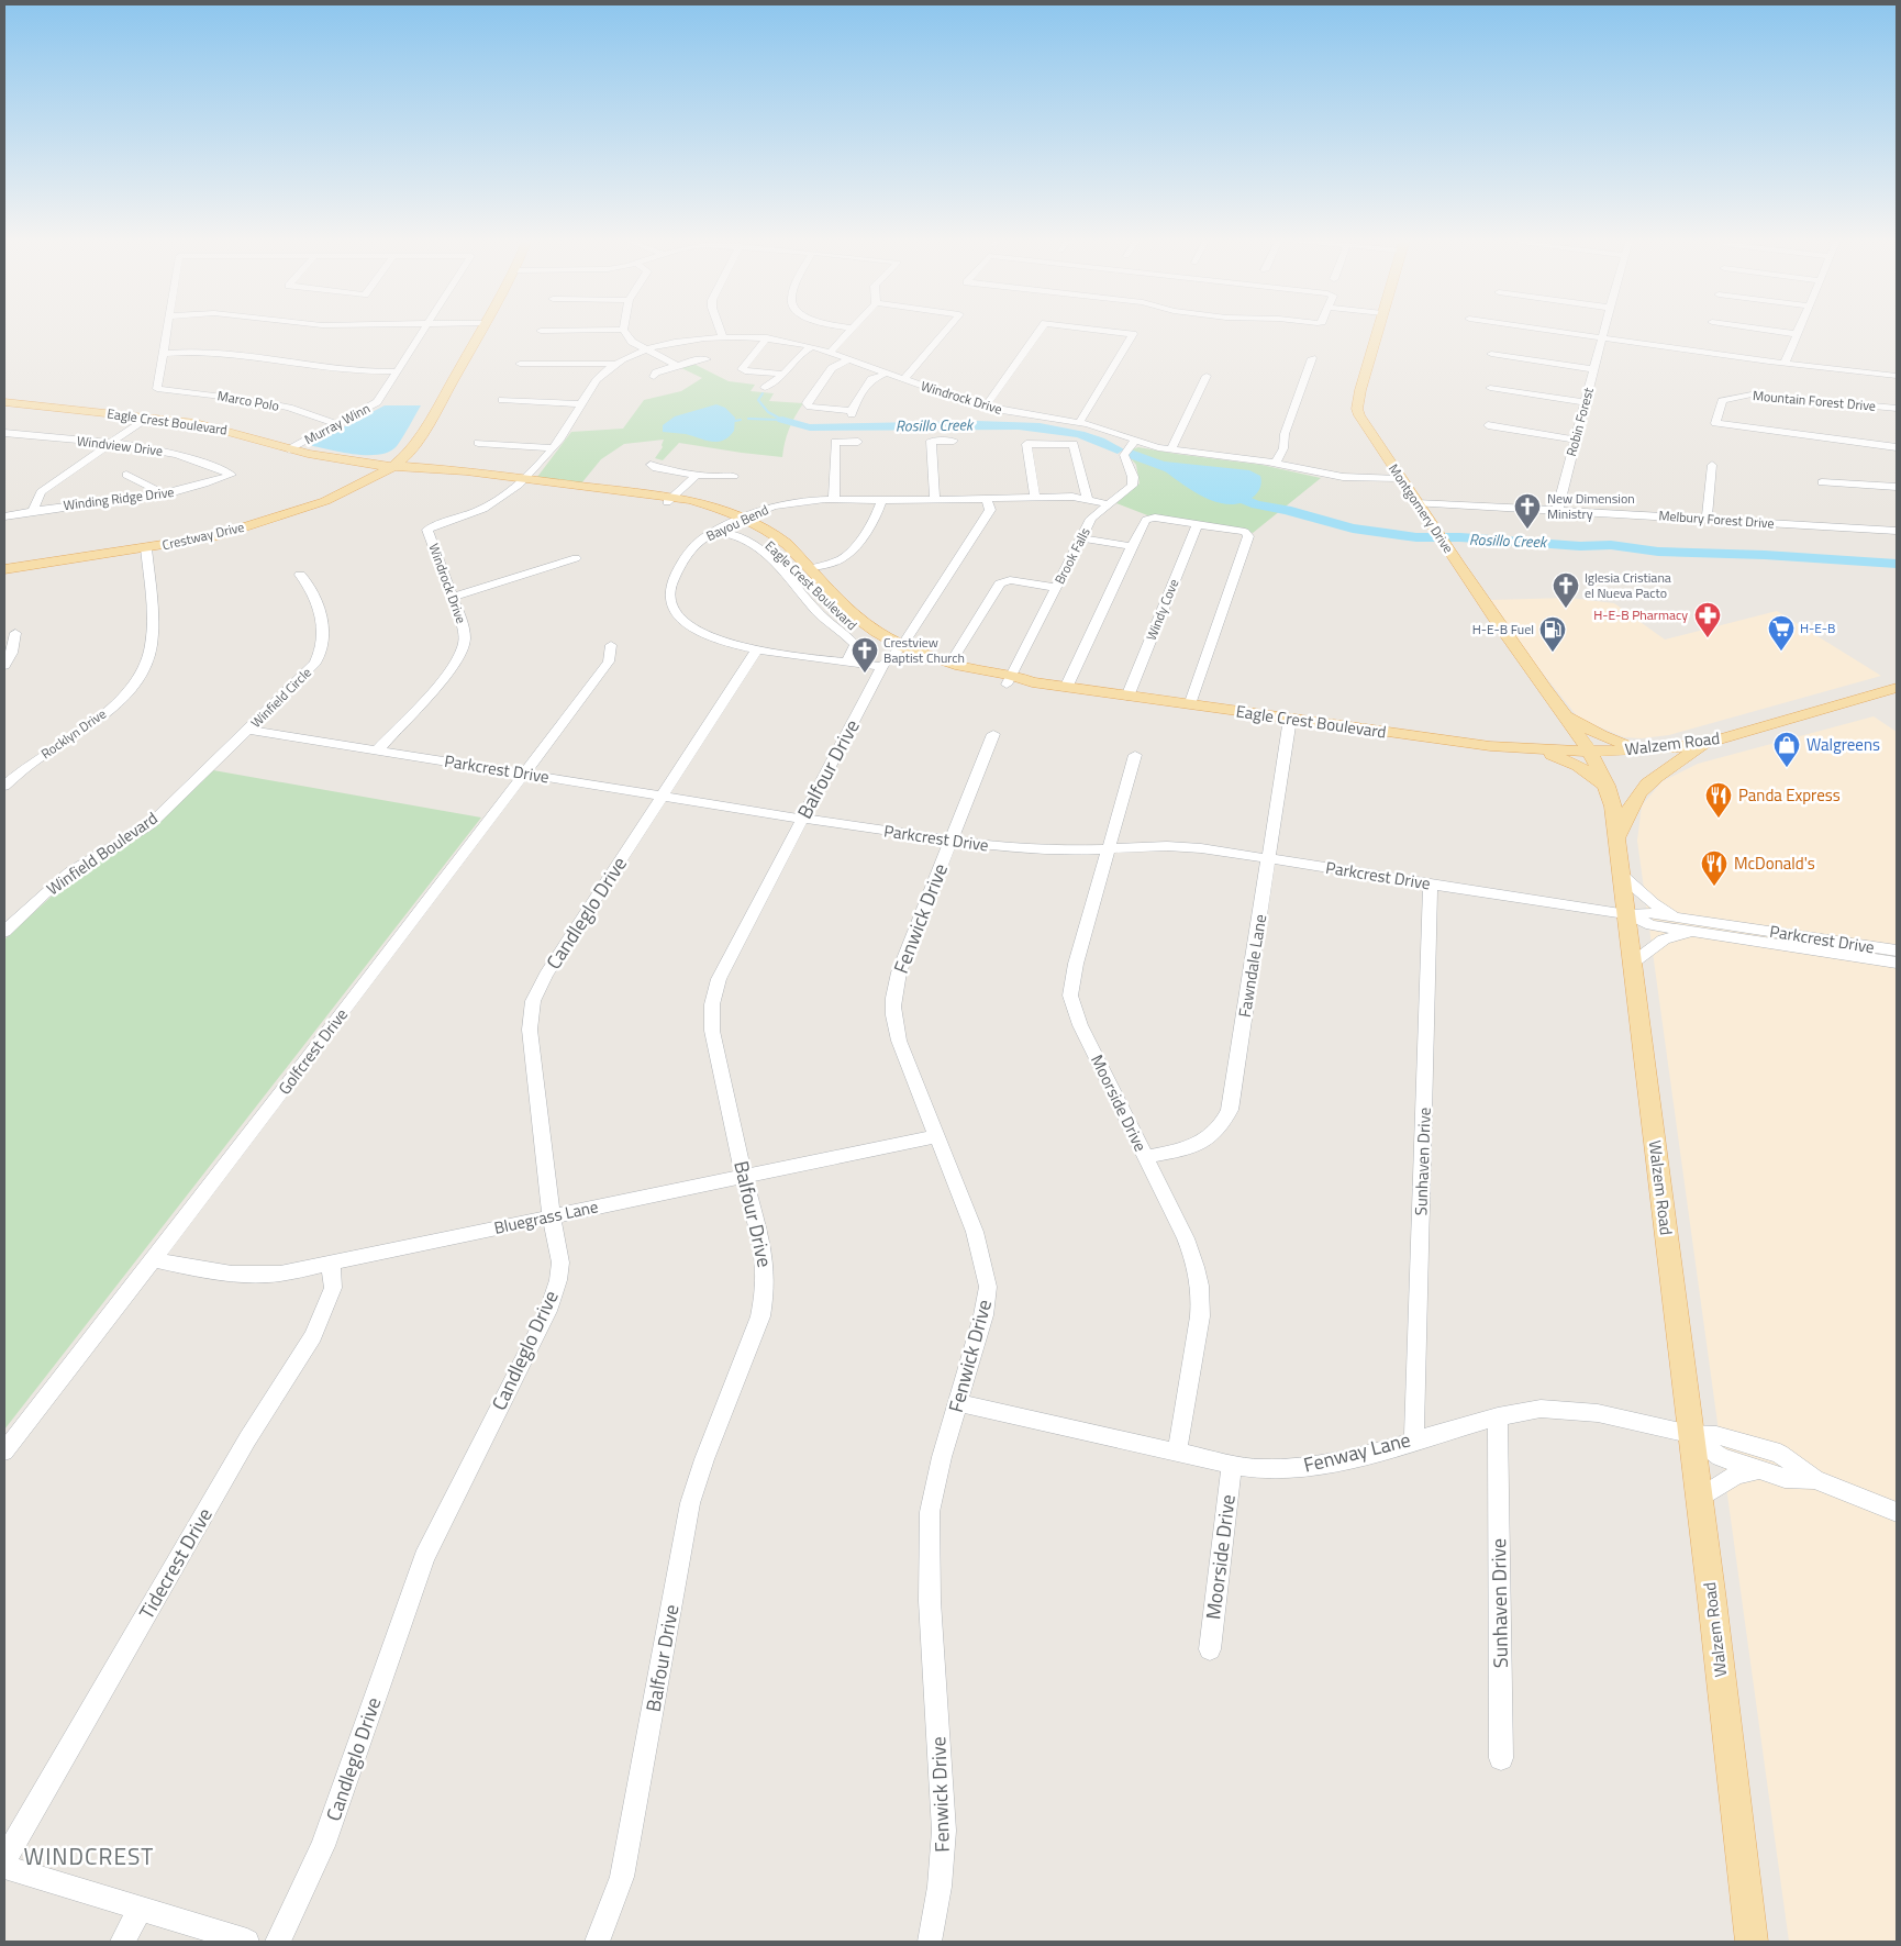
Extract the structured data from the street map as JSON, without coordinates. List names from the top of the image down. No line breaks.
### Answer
{"streets":{"main road":["Eagle Crest Boulevard","Montgomery Drive","Crestway Drive","Walzem Road"],"street":["Windrock Drive","Marco Polo","Mountain Forest Drive","Robin Forest","Murray Winn","Windview Drive","Winding Ridge Drive","Melbury Forest Drive","Bayou Bend","Brook Falls","Windy Cove","Winfield Circle","Rocklyn Drive","Parkcrest Drive","Balfour Drive","Winfield Boulevard","Candleglo Drive","Fenwick Drive","Fawndale Lane","Golfcrest Drive","Moorside Drive","Sunhaven Drive","Bluegrass Lane","Fenway Lane","Tidecrest Drive"]},"crossings":[["Windrock Drive","Eagle Crest Boulevard"],["Windrock Drive","Montgomery Drive"],["Windrock Drive","Brook Falls"],["Windrock Drive","Parkcrest Drive"],["Marco Polo","Murray Winn"],["Eagle Crest Boulevard","Murray Winn"],["Eagle Crest Boulevard","Montgomery Drive"],["Eagle Crest Boulevard","Bayou Bend"],["Eagle Crest Boulevard","Crestway Drive"],["Eagle Crest Boulevard","Brook Falls"],["Eagle Crest Boulevard","Windy Cove"],["Eagle Crest Boulevard","Walzem Road"],["Eagle Crest Boulevard","Balfour Drive"],["Eagle Crest Boulevard","Fawndale Lane"],["Robin Forest","Melbury Forest Drive"],["Windview Drive","Winding Ridge Drive"],["Montgomery Drive","Melbury Forest Drive"],["Montgomery Drive","Walzem Road"],["Bayou Bend","Brook Falls"],["Bayou Bend","Balfour Drive"],["Bayou Bend","Candleglo Drive"],["Crestway Drive","Rocklyn Drive"],["Winfield Circle","Parkcrest Drive"],["Winfield Circle","Winfield Boulevard"],["Walzem Road","Parkcrest Drive"],["Walzem Road","Fenway Lane"],["Parkcrest Drive","Balfour Drive"],["Parkcrest Drive","Winfield Boulevard"],["Parkcrest Drive","Candleglo Drive"],["Parkcrest Drive","Fenwick Drive"],["Parkcrest Drive","Fawndale Lane"],["Parkcrest Drive","Golfcrest Drive"],["Parkcrest Drive","Moorside Drive"],["Parkcrest Drive","Sunhaven Drive"],["Balfour Drive","Bluegrass Lane"],["Candleglo Drive","Bluegrass Lane"],["Fenwick Drive","Bluegrass Lane"],["Fenwick Drive","Fenway Lane"],["Fawndale Lane","Moorside Drive"],["Golfcrest Drive","Bluegrass Lane"],["Moorside Drive","Fenway Lane"],["Sunhaven Drive","Fenway Lane"],["Bluegrass Lane","Tidecrest Drive"]],"districts":["WINDCREST"],"water":["Rosillo Creek"],"places":{"church":["New Dimension Ministry","Iglesia Cristiana el Nueva Pacto","Crestview Baptist Church"],"pharmacy":["H-E-B Pharmacy"],"supermarket":["H-E-B"],"fuel station":["H-E-B Fuel"],"shop":["Walgreens"],"restaurant":["Panda Express","McDonald's"]}}
